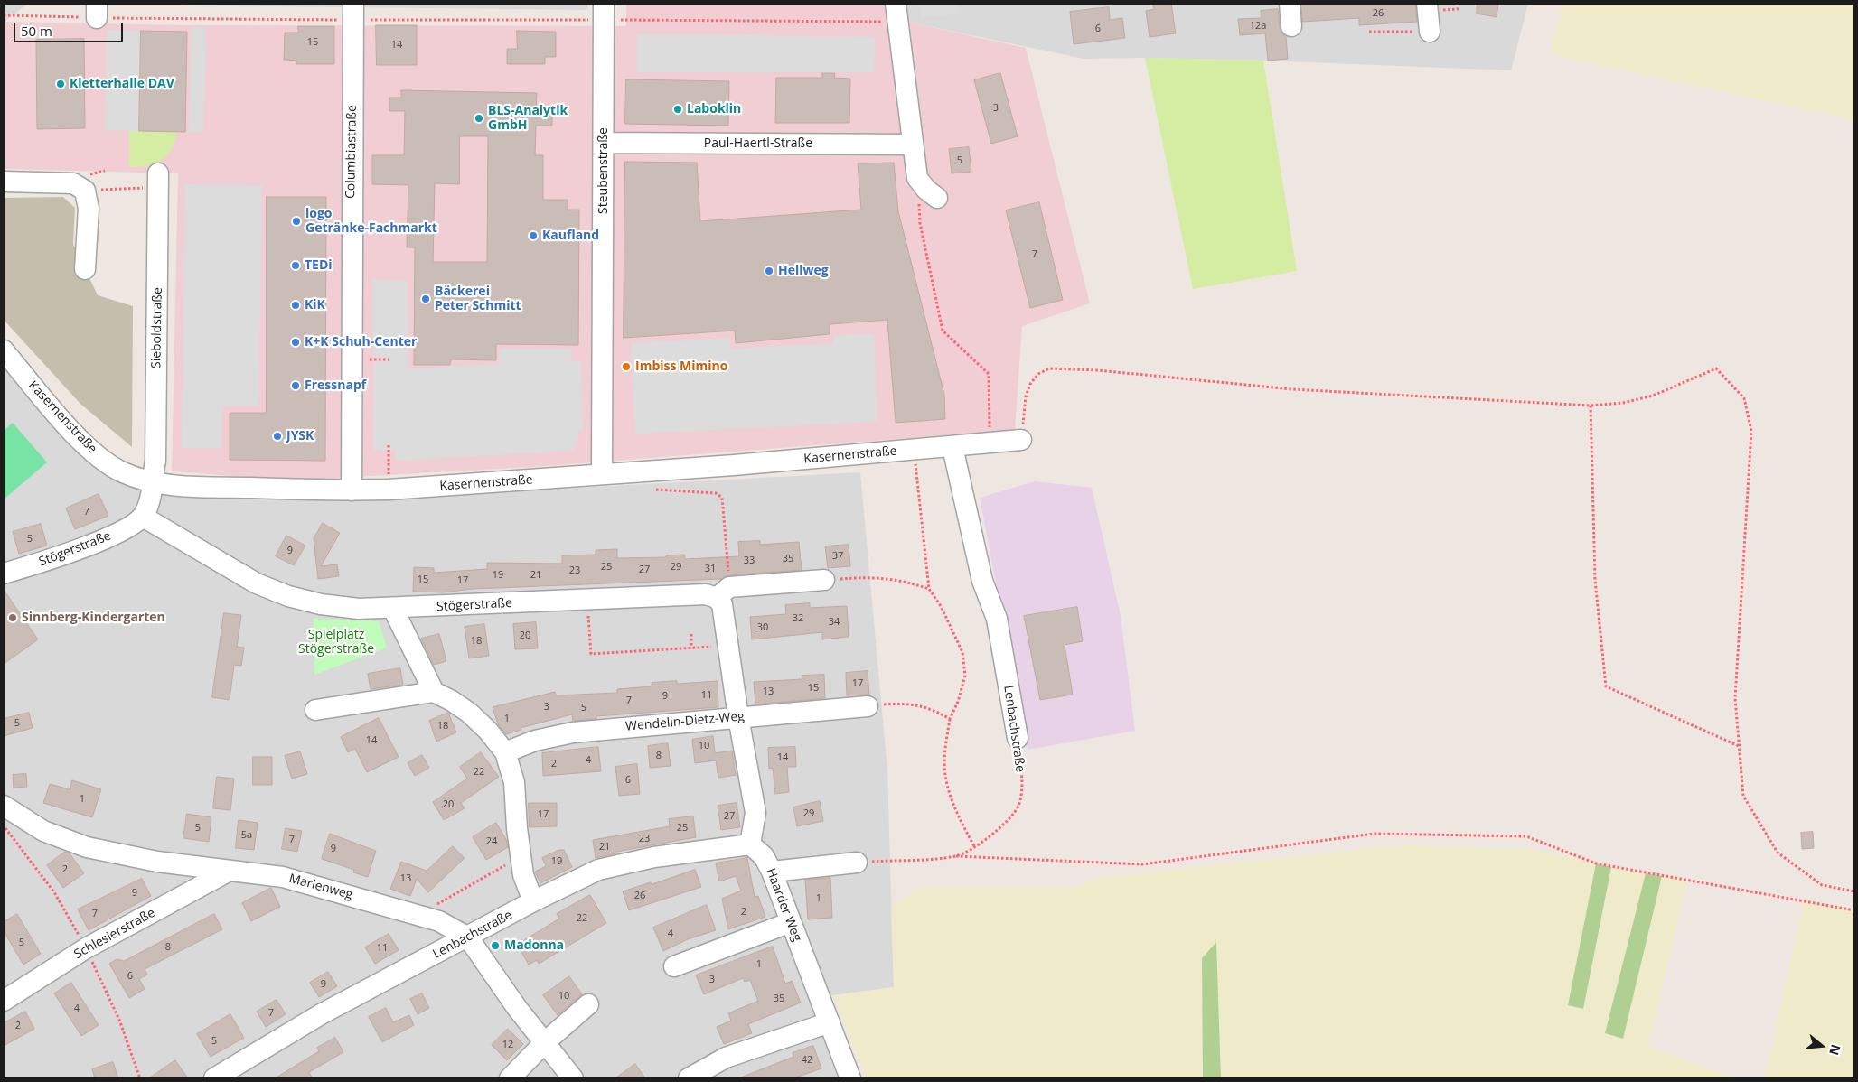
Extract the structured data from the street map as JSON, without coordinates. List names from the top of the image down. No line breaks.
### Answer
{"streets":{"street":["Paul-Haertl-Straße","Columbiastraße","Steubenstraße","Sieboldstraße","Kasernenstraße","Stögerstraße","Wendelin-Dietz-Weg","Lenbachstraße","Marienweg","Haarder Weg","Schlesierstraße"]},"crossings":[["Paul-Haertl-Straße","Steubenstraße"],["Columbiastraße","Kasernenstraße"],["Steubenstraße","Kasernenstraße"],["Sieboldstraße","Kasernenstraße"],["Kasernenstraße","Lenbachstraße"],["Lenbachstraße","Marienweg"],["Lenbachstraße","Haarder Weg"],["Marienweg","Schlesierstraße"]],"parks":["Spielplatz Stögerstraße"],"places":["Kletterhalle DAV","Laboklin","BLS-Analytik GmbH","logo Getränke-Fachmarkt","Kaufland","TEDi","Hellweg","Bäckerei Peter Schmitt","KiK","K+K Schuh-Center","Imbiss Mimino","Fressnapf","JYSK","Sinnberg-Kindergarten","Madonna"],"house_numbers":["26","12a","6","15","14","3","5","7","7","5","9","37","35","33","25","29","31","27","23","19","21","15","17","32","34","30","20","18","17","15","13","11","9","7","3","5","1","5","18","14","10","8","14","4","2","22","6","1","20","29","17","27","5","25","5a","23","7","24","21","9","19","2","13","9","26","1","2","7","22","4","5","8","11","1","6","3","9","10","35","4","7","2","5","12","42"],"scale_bar":"50 m","north":"right"}
